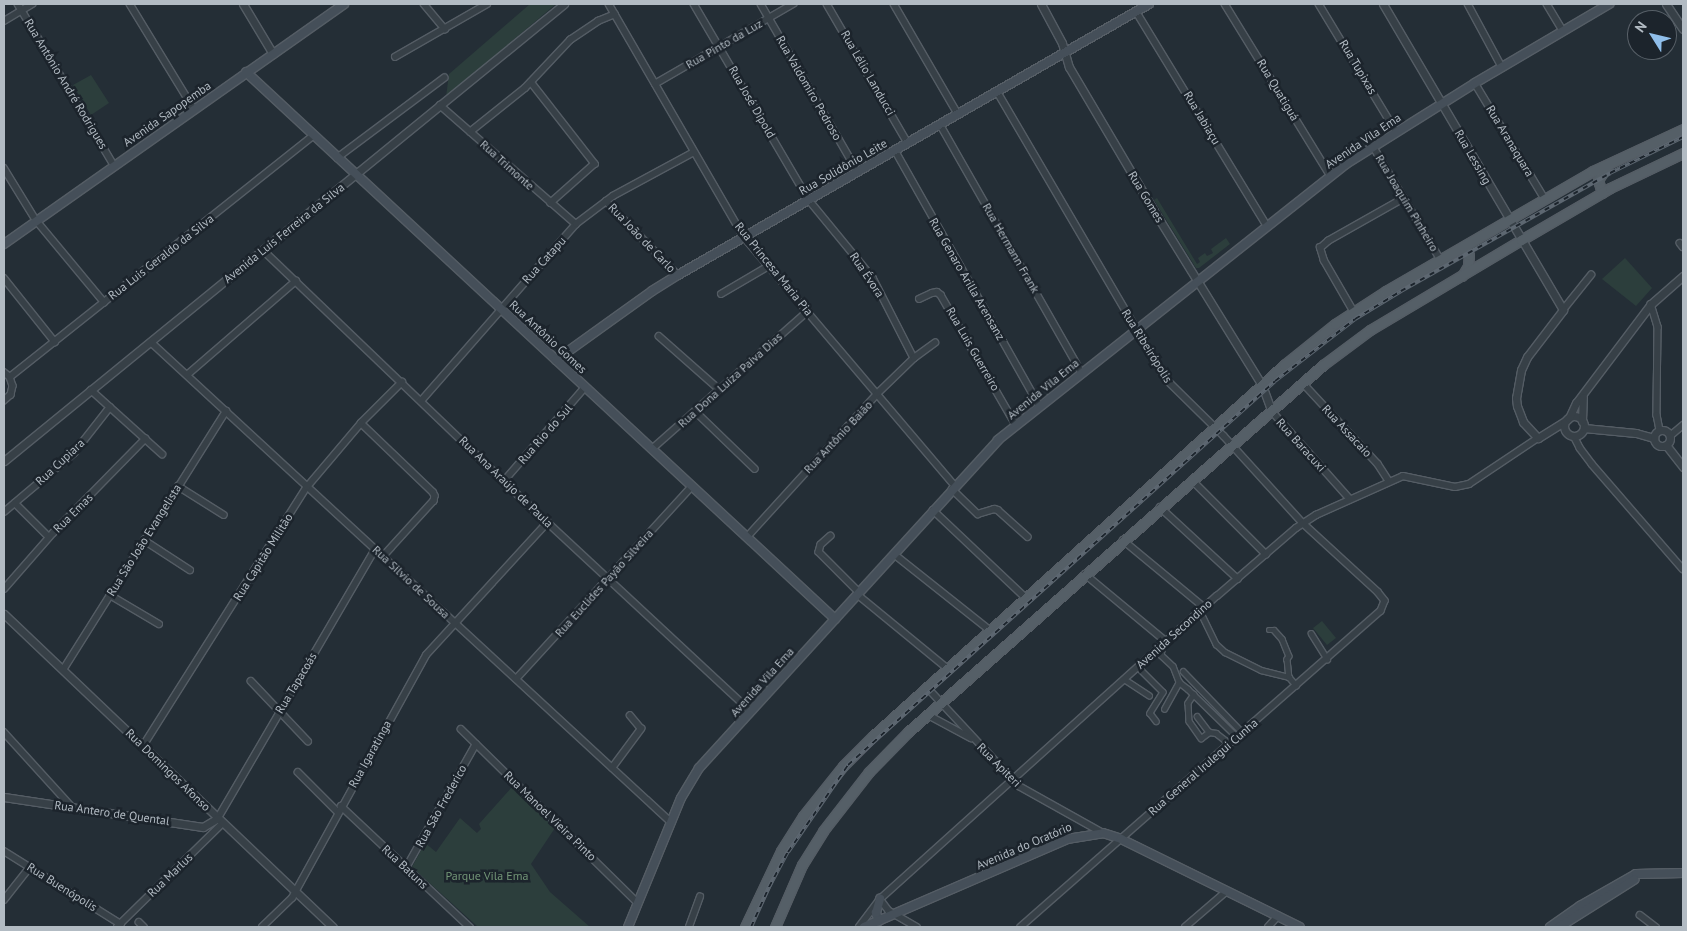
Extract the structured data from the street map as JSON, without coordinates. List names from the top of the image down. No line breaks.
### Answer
{"streets":{"main road":["Avenida Sapopemba","Avenida Vila Ema","Rua Solidônio Leite","Rua Antônio Gomes","Avenida do Oratório"],"street":["Rua Pinto da Luz","Rua Tupixas","Rua Lélio Landucci","Rua Antônio André Rodrigues","Rua Valdomiro Pedroso","Rua Quatiguá","Rua José Dipold","Rua Jabiaçu","Rua Aranaquara","Rua Lessing","Rua Trimonte","Rua Gomes","Rua Joaquim Pinheiro","Avenida Luís Ferreira da Silva","Rua João de Carlo","Rua Hermann Frank","Rua Luis Geraldo da Silva","Rua Catapu","Rua Princesa Maria Pia","Rua Évora","Rua Genaro Arilla Arensanz","Rua Ribeirópolis","Rua Luis Guerreiro","Rua Dona Luíza Paiva Dias","Rua Assacaio","Rua Rio do Sul","Rua Antônio Baião","Rua Baracuxi","Rua Cupiara","Rua Ana Araújo de Paula","Rua Emas","Rua São João Evangelista","Rua Capitão Militão","Rua Silvio de Sousa","Rua Euclides Payão Silveira","Avenida Secondino","Rua Tapacoás","Rua Igaratinga","Rua Apiteri","Rua General Irulegui Cunha","Rua Domingos Afonso","Rua São Frederico","Rua Antero de Quental","Rua Manoel Vieira Pinto","Rua Batuns","Rua Marlus","Rua Buenópolis"]},"crossings":[["Rua Pinto da Luz","Rua Valdomiro Pedroso"],["Rua Pinto da Luz","Rua José Dipold"],["Rua Pinto da Luz","Rua Princesa Maria Pia"],["Rua Tupixas","Avenida Vila Ema"],["Rua Lélio Landucci","Rua Solidônio Leite"],["Rua Antônio André Rodrigues","Avenida Sapopemba"],["Rua Valdomiro Pedroso","Rua Solidônio Leite"],["Rua Quatiguá","Avenida Vila Ema"],["Rua José Dipold","Rua Solidônio Leite"],["Rua José Dipold","Rua Évora"],["Avenida Sapopemba","Rua Antônio Gomes"],["Rua Jabiaçu","Avenida Vila Ema"],["Rua Jabiaçu","Rua Solidônio Leite"],["Avenida Vila Ema","Rua Aranaquara"],["Avenida Vila Ema","Rua Lessing"],["Avenida Vila Ema","Rua Gomes"],["Avenida Vila Ema","Rua Joaquim Pinheiro"],["Avenida Vila Ema","Rua Hermann Frank"],["Avenida Vila Ema","Rua Princesa Maria Pia"],["Avenida Vila Ema","Rua Genaro Arilla Arensanz"],["Avenida Vila Ema","Rua Antônio Gomes"],["Avenida Vila Ema","Rua Ribeirópolis"],["Avenida Vila Ema","Rua Luis Guerreiro"],["Avenida Vila Ema","Rua Ana Araújo de Paula"],["Avenida Vila Ema","Rua Silvio de Sousa"],["Avenida Vila Ema","Rua Manoel Vieira Pinto"],["Rua Trimonte","Avenida Luís Ferreira da Silva"],["Rua Trimonte","Rua Catapu"],["Rua Solidônio Leite","Rua Gomes"],["Rua Solidônio Leite","Rua João de Carlo"],["Rua Solidônio Leite","Rua Hermann Frank"],["Rua Solidônio Leite","Rua Princesa Maria Pia"],["Rua Solidônio Leite","Rua Évora"],["Rua Solidônio Leite","Rua Genaro Arilla Arensanz"],["Rua Solidônio Leite","Rua Antônio Gomes"],["Rua Solidônio Leite","Rua Ribeirópolis"],["Rua Gomes","Rua Baracuxi"],["Avenida Luís Ferreira da Silva","Rua Antônio Gomes"],["Avenida Luís Ferreira da Silva","Rua Ana Araújo de Paula"],["Avenida Luís Ferreira da Silva","Rua Silvio de Sousa"],["Rua João de Carlo","Rua Catapu"],["Rua Luis Geraldo da Silva","Rua Antônio Gomes"],["Rua Catapu","Rua Princesa Maria Pia"],["Rua Catapu","Rua Antônio Gomes"],["Rua Catapu","Rua Ana Araújo de Paula"],["Rua Princesa Maria Pia","Rua Dona Luíza Paiva Dias"],["Rua Princesa Maria Pia","Rua Antônio Baião"],["Rua Évora","Rua Antônio Baião"],["Rua Antônio Gomes","Rua Dona Luíza Paiva Dias"],["Rua Antônio Gomes","Rua Rio do Sul"],["Rua Antônio Gomes","Rua Antônio Baião"],["Rua Antônio Gomes","Rua Euclides Payão Silveira"],["Rua Ribeirópolis","Avenida Secondino"],["Rua Ribeirópolis","Rua General Irulegui Cunha"],["Rua Assacaio","Avenida Secondino"],["Rua Rio do Sul","Rua Ana Araújo de Paula"],["Rua Baracuxi","Avenida Secondino"],["Rua Ana Araújo de Paula","Rua Capitão Militão"],["Rua Ana Araújo de Paula","Rua Euclides Payão Silveira"],["Rua Ana Araújo de Paula","Rua Igaratinga"],["Rua São João Evangelista","Rua Silvio de Sousa"],["Rua São João Evangelista","Rua Domingos Afonso"],["Rua Capitão Militão","Rua Silvio de Sousa"],["Rua Capitão Militão","Rua Domingos Afonso"],["Rua Silvio de Sousa","Rua Euclides Payão Silveira"],["Rua Silvio de Sousa","Rua Tapacoás"],["Rua Silvio de Sousa","Rua Igaratinga"],["Avenida Secondino","Rua Apiteri"],["Rua Tapacoás","Rua Domingos Afonso"],["Rua Tapacoás","Rua Antero de Quental"],["Rua Tapacoás","Rua Marlus"],["Rua Igaratinga","Rua Domingos Afonso"],["Rua Igaratinga","Rua Batuns"],["Rua Apiteri","Avenida do Oratório"],["Rua General Irulegui Cunha","Avenida do Oratório"],["Rua Domingos Afonso","Rua Antero de Quental"],["Rua Domingos Afonso","Rua Marlus"],["Rua São Frederico","Rua Manoel Vieira Pinto"],["Rua São Frederico","Rua Batuns"],["Rua Antero de Quental","Rua Marlus"],["Rua Marlus","Rua Buenópolis"]],"parks":["Parque Vila Ema"],"north":"top left"}
